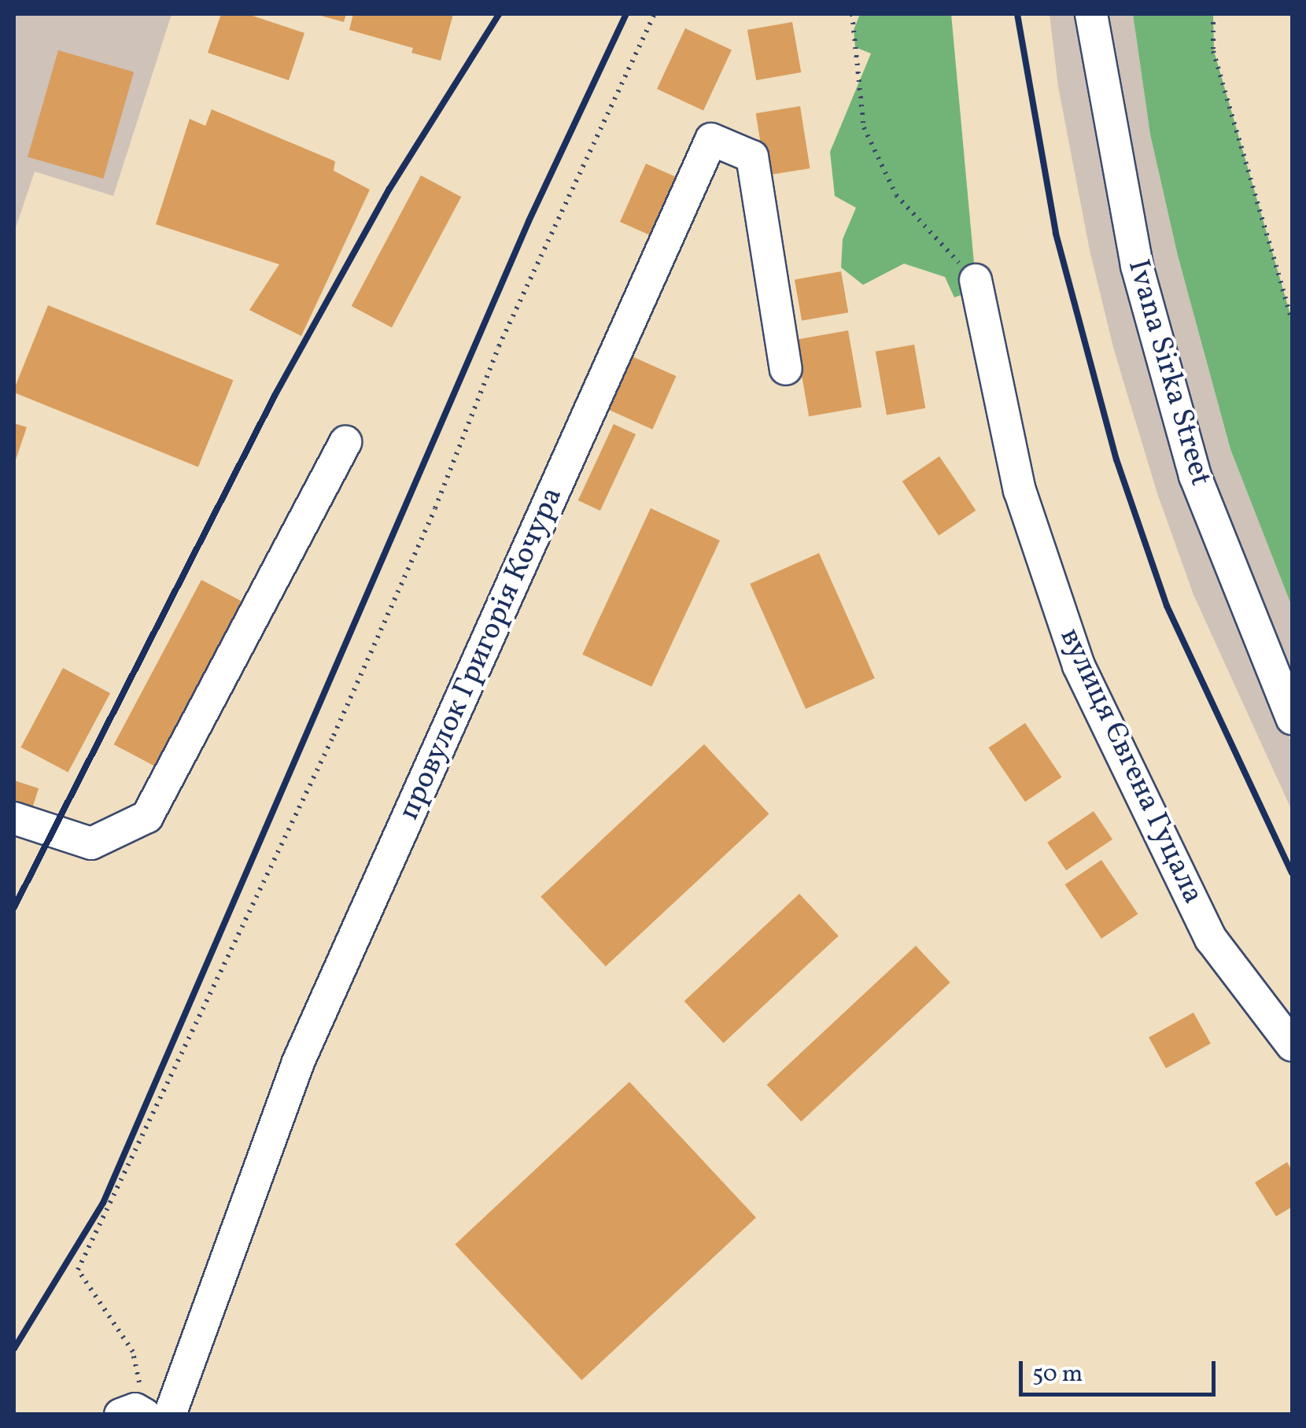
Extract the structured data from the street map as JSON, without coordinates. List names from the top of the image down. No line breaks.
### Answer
{"streets":{"street":["Ivana Sirka Street","провулок Григорія Кочура","вулиця Євгена Гуцала"]},"scale_bar":"50 m"}
